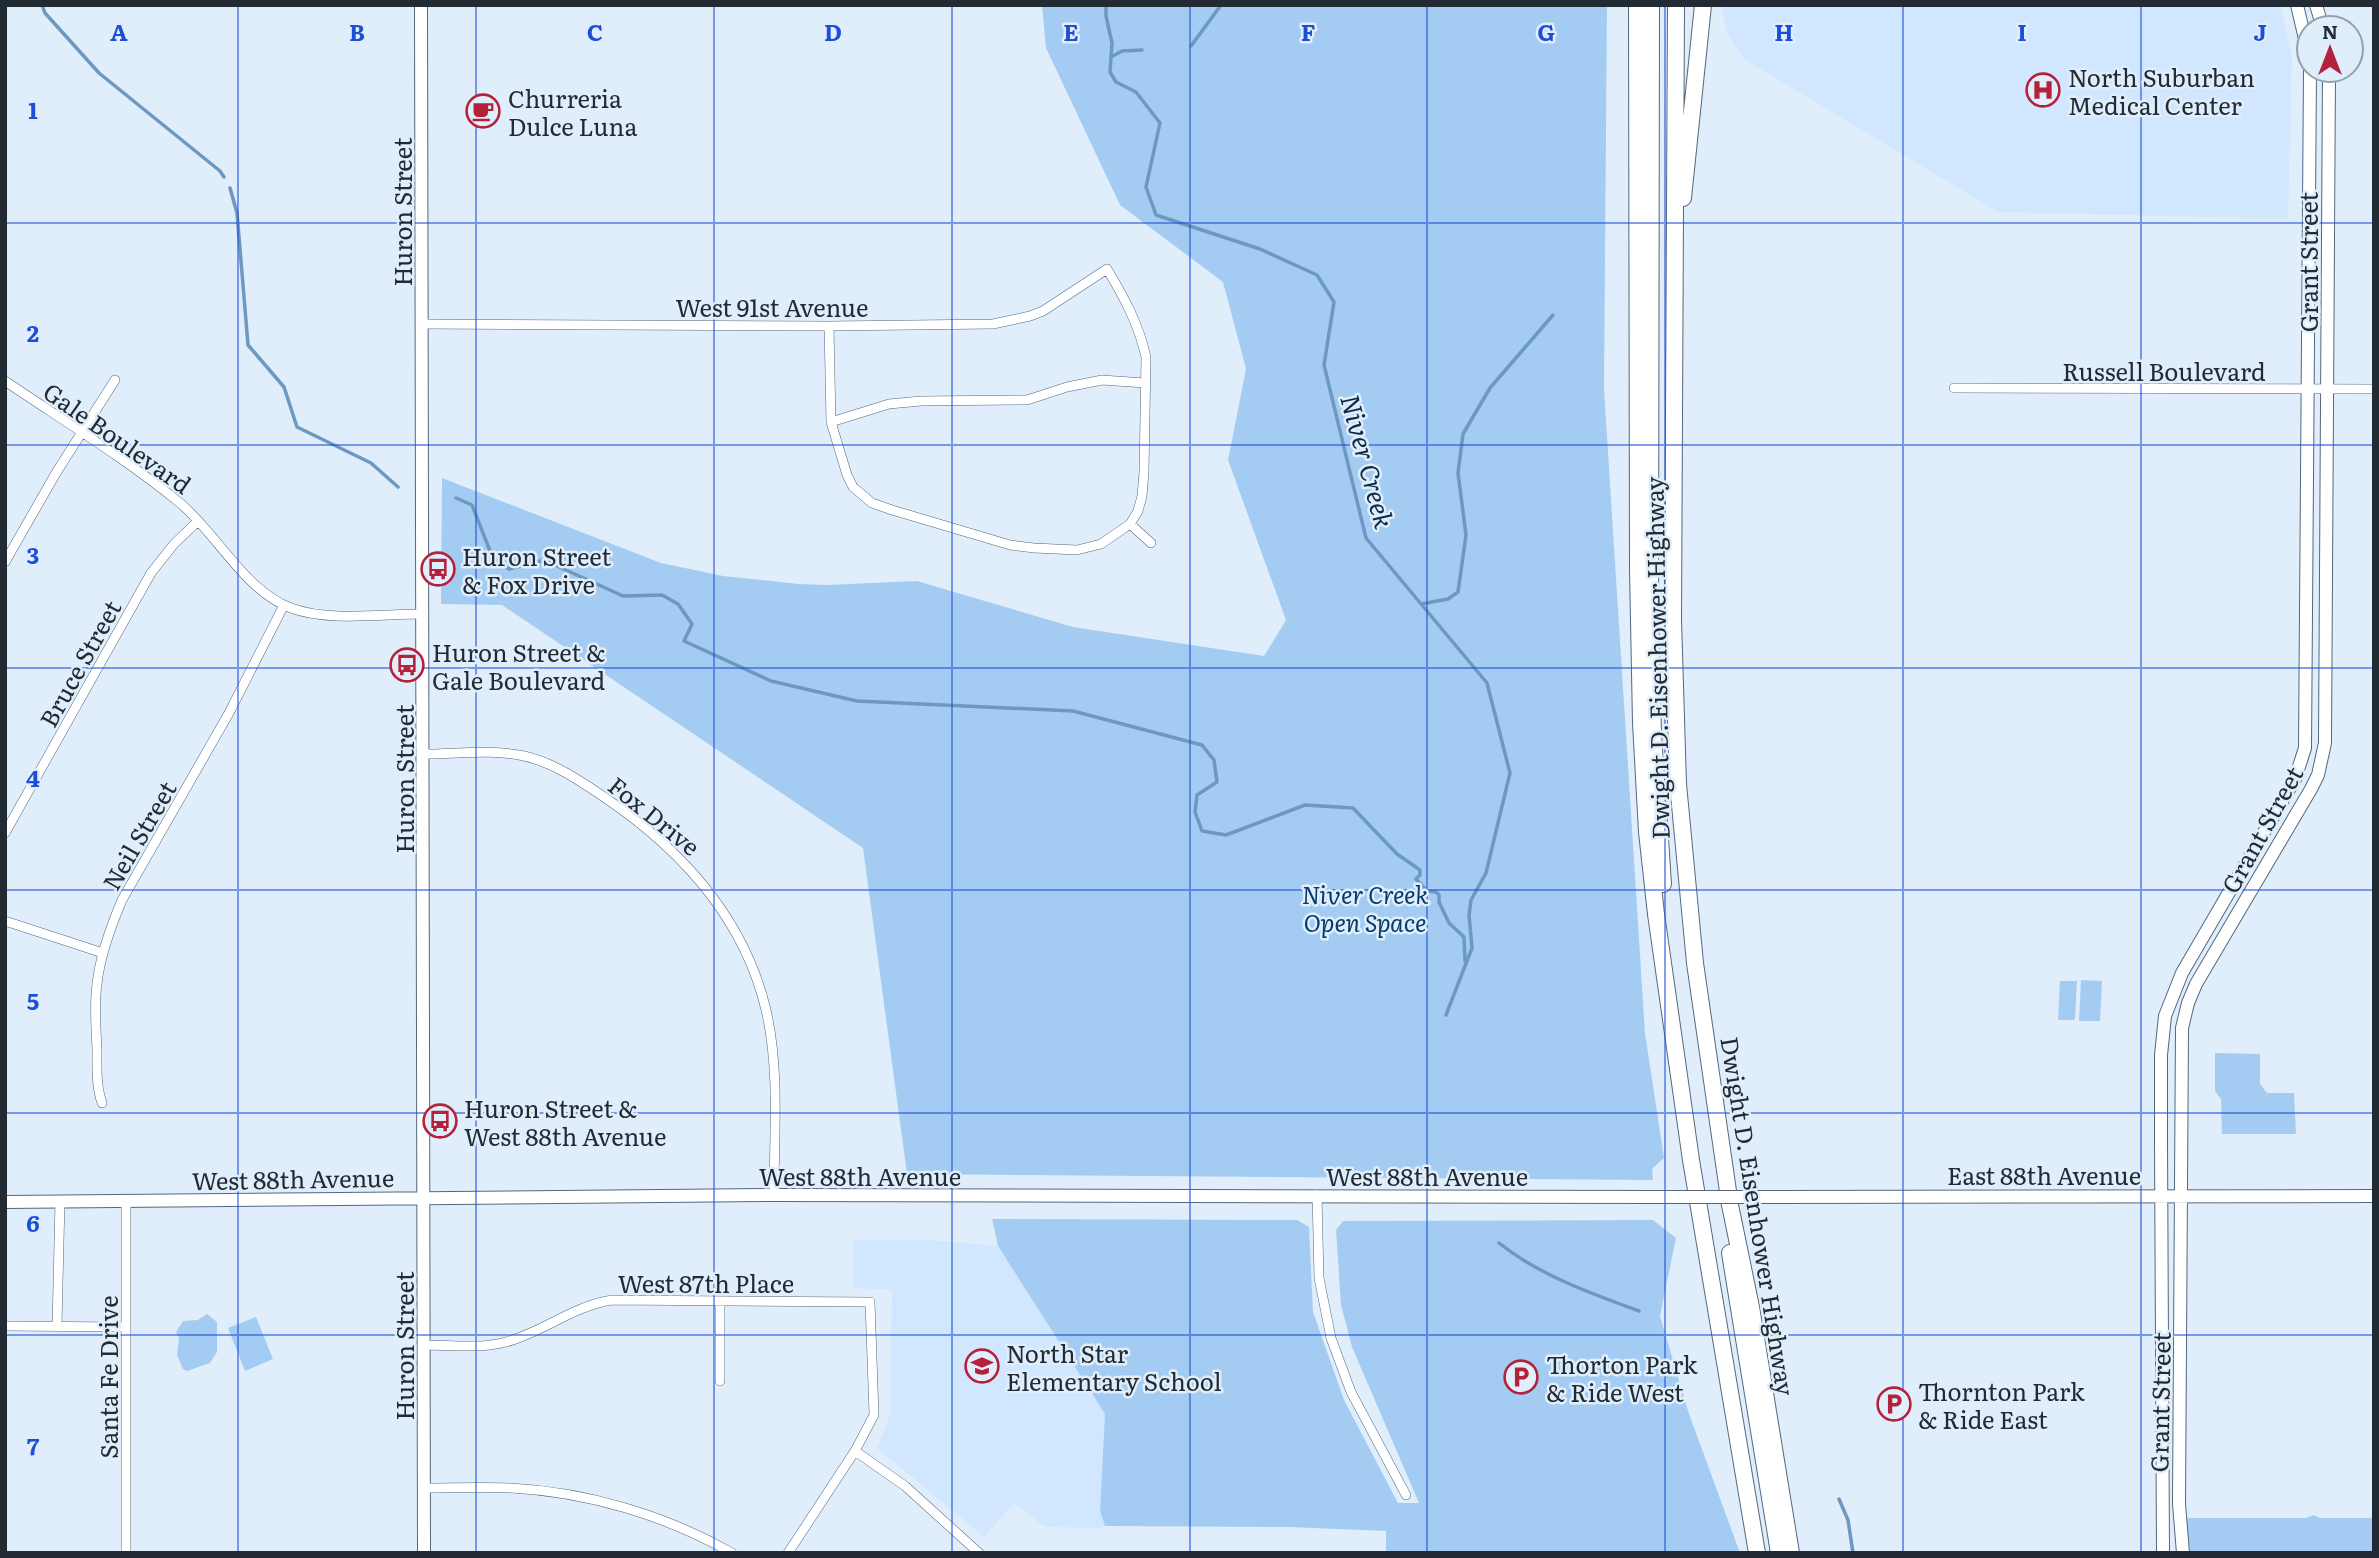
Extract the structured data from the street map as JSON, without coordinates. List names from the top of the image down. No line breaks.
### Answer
{"streets":{"highway":["Dwight D. Eisenhower Highway"],"main road":["Huron Street","Grant Street","East 88th Avenue","West 88th Avenue"],"street":["West 91st Avenue","Russell Boulevard","Gale Boulevard","Bruce Street","Fox Drive","Neil Street","West 87th Place","Santa Fe Drive"]},"crossings":[["Huron Street","West 91st Avenue"],["Huron Street","Gale Boulevard"],["Huron Street","Fox Drive"],["Huron Street","West 88th Avenue"],["Huron Street","West 87th Place"],["Grant Street","Russell Boulevard"],["Grant Street","East 88th Avenue"],["Gale Boulevard","Bruce Street"],["Gale Boulevard","Neil Street"],["Fox Drive","West 88th Avenue"],["East 88th Avenue","West 88th Avenue"],["West 88th Avenue","Santa Fe Drive"]],"water":["Niver Creek"],"parks":["Niver Creek Open Space"],"places":{"hospital":["North Suburban Medical Center"],"cafe":["Churreria Dulce Luna"],"bus stop":["Huron Street & Fox Drive","Huron Street & Gale Boulevard","Huron Street & West 88th Avenue"],"school or university":["North Star Elementary School"],"parking":["Thorton Park & Ride West","Thornton Park & Ride East"]},"north":"top","grid":{"columns":["A","B","C","D","E","F","G","H","I","J"],"rows":["1","2","3","4","5","6","7"]}}
